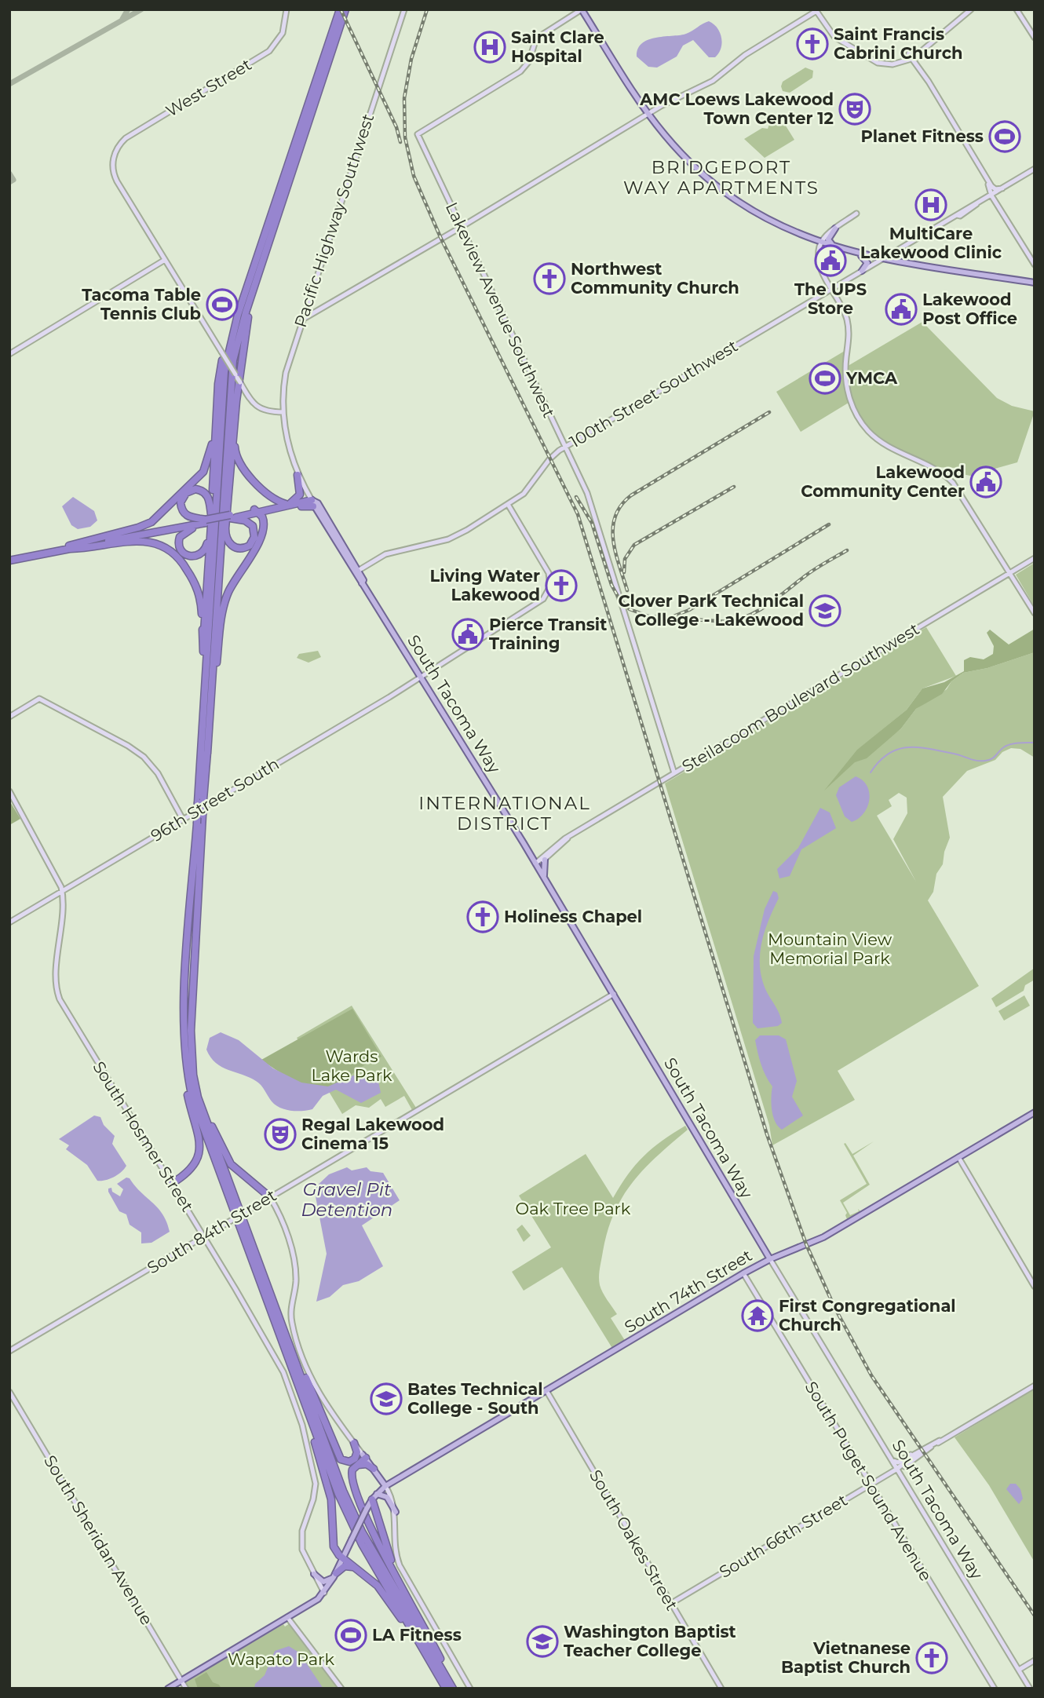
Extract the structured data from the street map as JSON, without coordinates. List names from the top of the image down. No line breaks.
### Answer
{"streets":{"main road":["West Street","Pacific Highway Southwest","Lakeview Avenue Southwest","100th Street Southwest","Steilacoom Boulevard Southwest","South Tacoma Way","96th Street South","South Hosmer Street","South 84th Street","South 74th Street","South Puget Sound Avenue","South 66th Street","South Sheridan Avenue","South Oakes Street"]},"crossings":[["Pacific Highway Southwest","South Tacoma Way"],["Lakeview Avenue Southwest","100th Street Southwest"],["Lakeview Avenue Southwest","Steilacoom Boulevard Southwest"],["100th Street Southwest","South Tacoma Way"],["100th Street Southwest","96th Street South"],["Steilacoom Boulevard Southwest","South Tacoma Way"],["South Tacoma Way","96th Street South"],["South Tacoma Way","South 84th Street"],["South Tacoma Way","South 74th Street"],["South Tacoma Way","South 66th Street"],["96th Street South","South Hosmer Street"],["South Hosmer Street","South 84th Street"],["South Hosmer Street","South 74th Street"],["South 74th Street","South Puget Sound Avenue"],["South 74th Street","South Oakes Street"],["South Puget Sound Avenue","South 66th Street"],["South 66th Street","South Oakes Street"]],"districts":["BRIDGEPORT WAY APARTMENTS","INTERNATIONAL DISTRICT"],"water":["Gravel Pit Detention"],"parks":["Mountain View Memorial Park","Wards Lake Park","Oak Tree Park","Wapato Park"],"places":{"church":["Saint Francis Cabrini Church","Northwest Community Church","Living Water Lakewood","Holiness Chapel","Vietnanese Baptist Church"],"hospital":["Saint Clare Hospital","MultiCare Lakewood Clinic"],"theatre":["AMC Loews Lakewood Town Center 12","Regal Lakewood Cinema 15"],"sports":["Planet Fitness","Tacoma Table Tennis Club","YMCA","LA Fitness"],"public building":["The UPS Store","Lakewood Post Office","Lakewood Community Center","Pierce Transit Training"],"school or university":["Clover Park Technical College - Lakewood","Bates Technical College - South","Washington Baptist Teacher College"],"temple":["First Congregational Church"]}}
